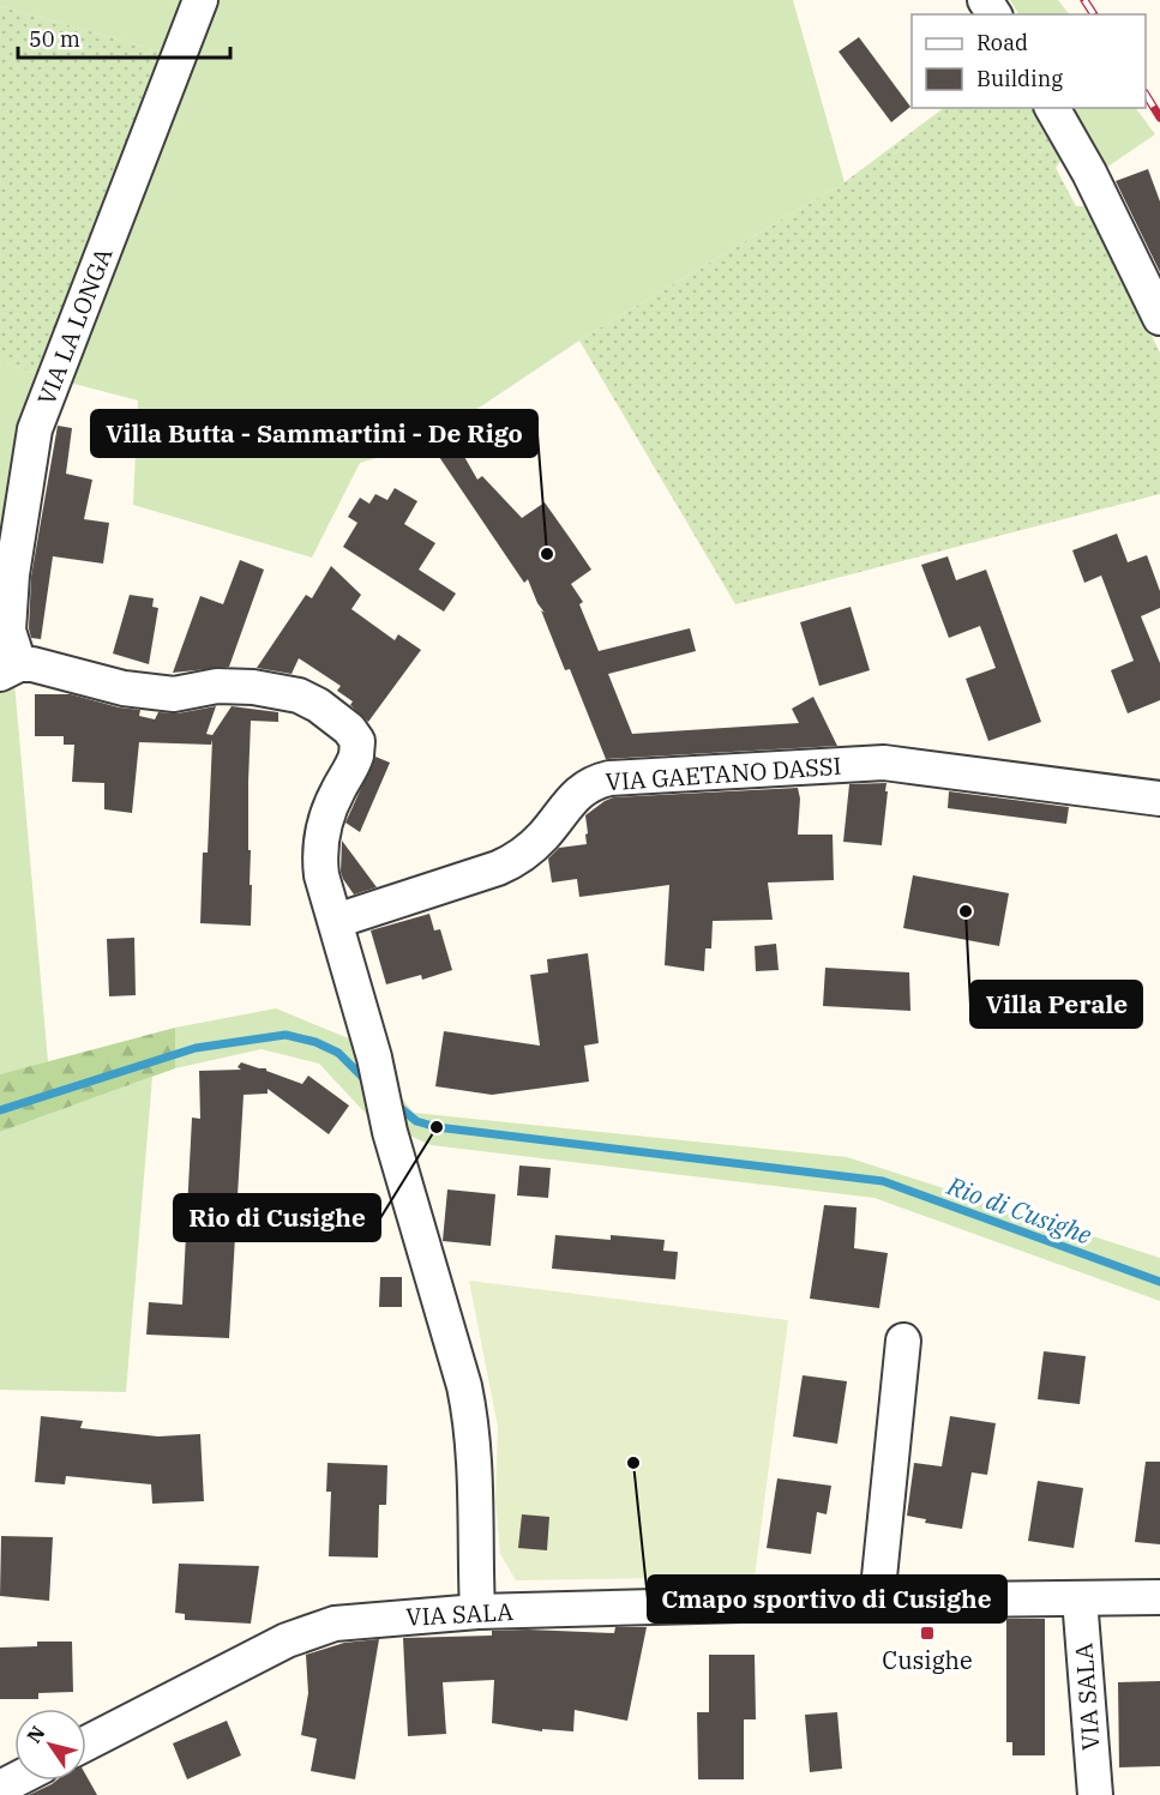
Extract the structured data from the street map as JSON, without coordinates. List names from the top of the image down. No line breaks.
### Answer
{"streets":{"street":["VIA LA LONGA","VIA GAETANO DASSI","VIA SALA"]},"water":["Rio di Cusighe"],"places":{"other":["Villa Butta - Sammartini - De Rigo","Villa Perale","Rio di Cusighe","Cmapo sportivo di Cusighe"],"transit":["Cusighe"]},"legend":["Road","Building"],"scale_bar":"50 m","north":"top left"}
